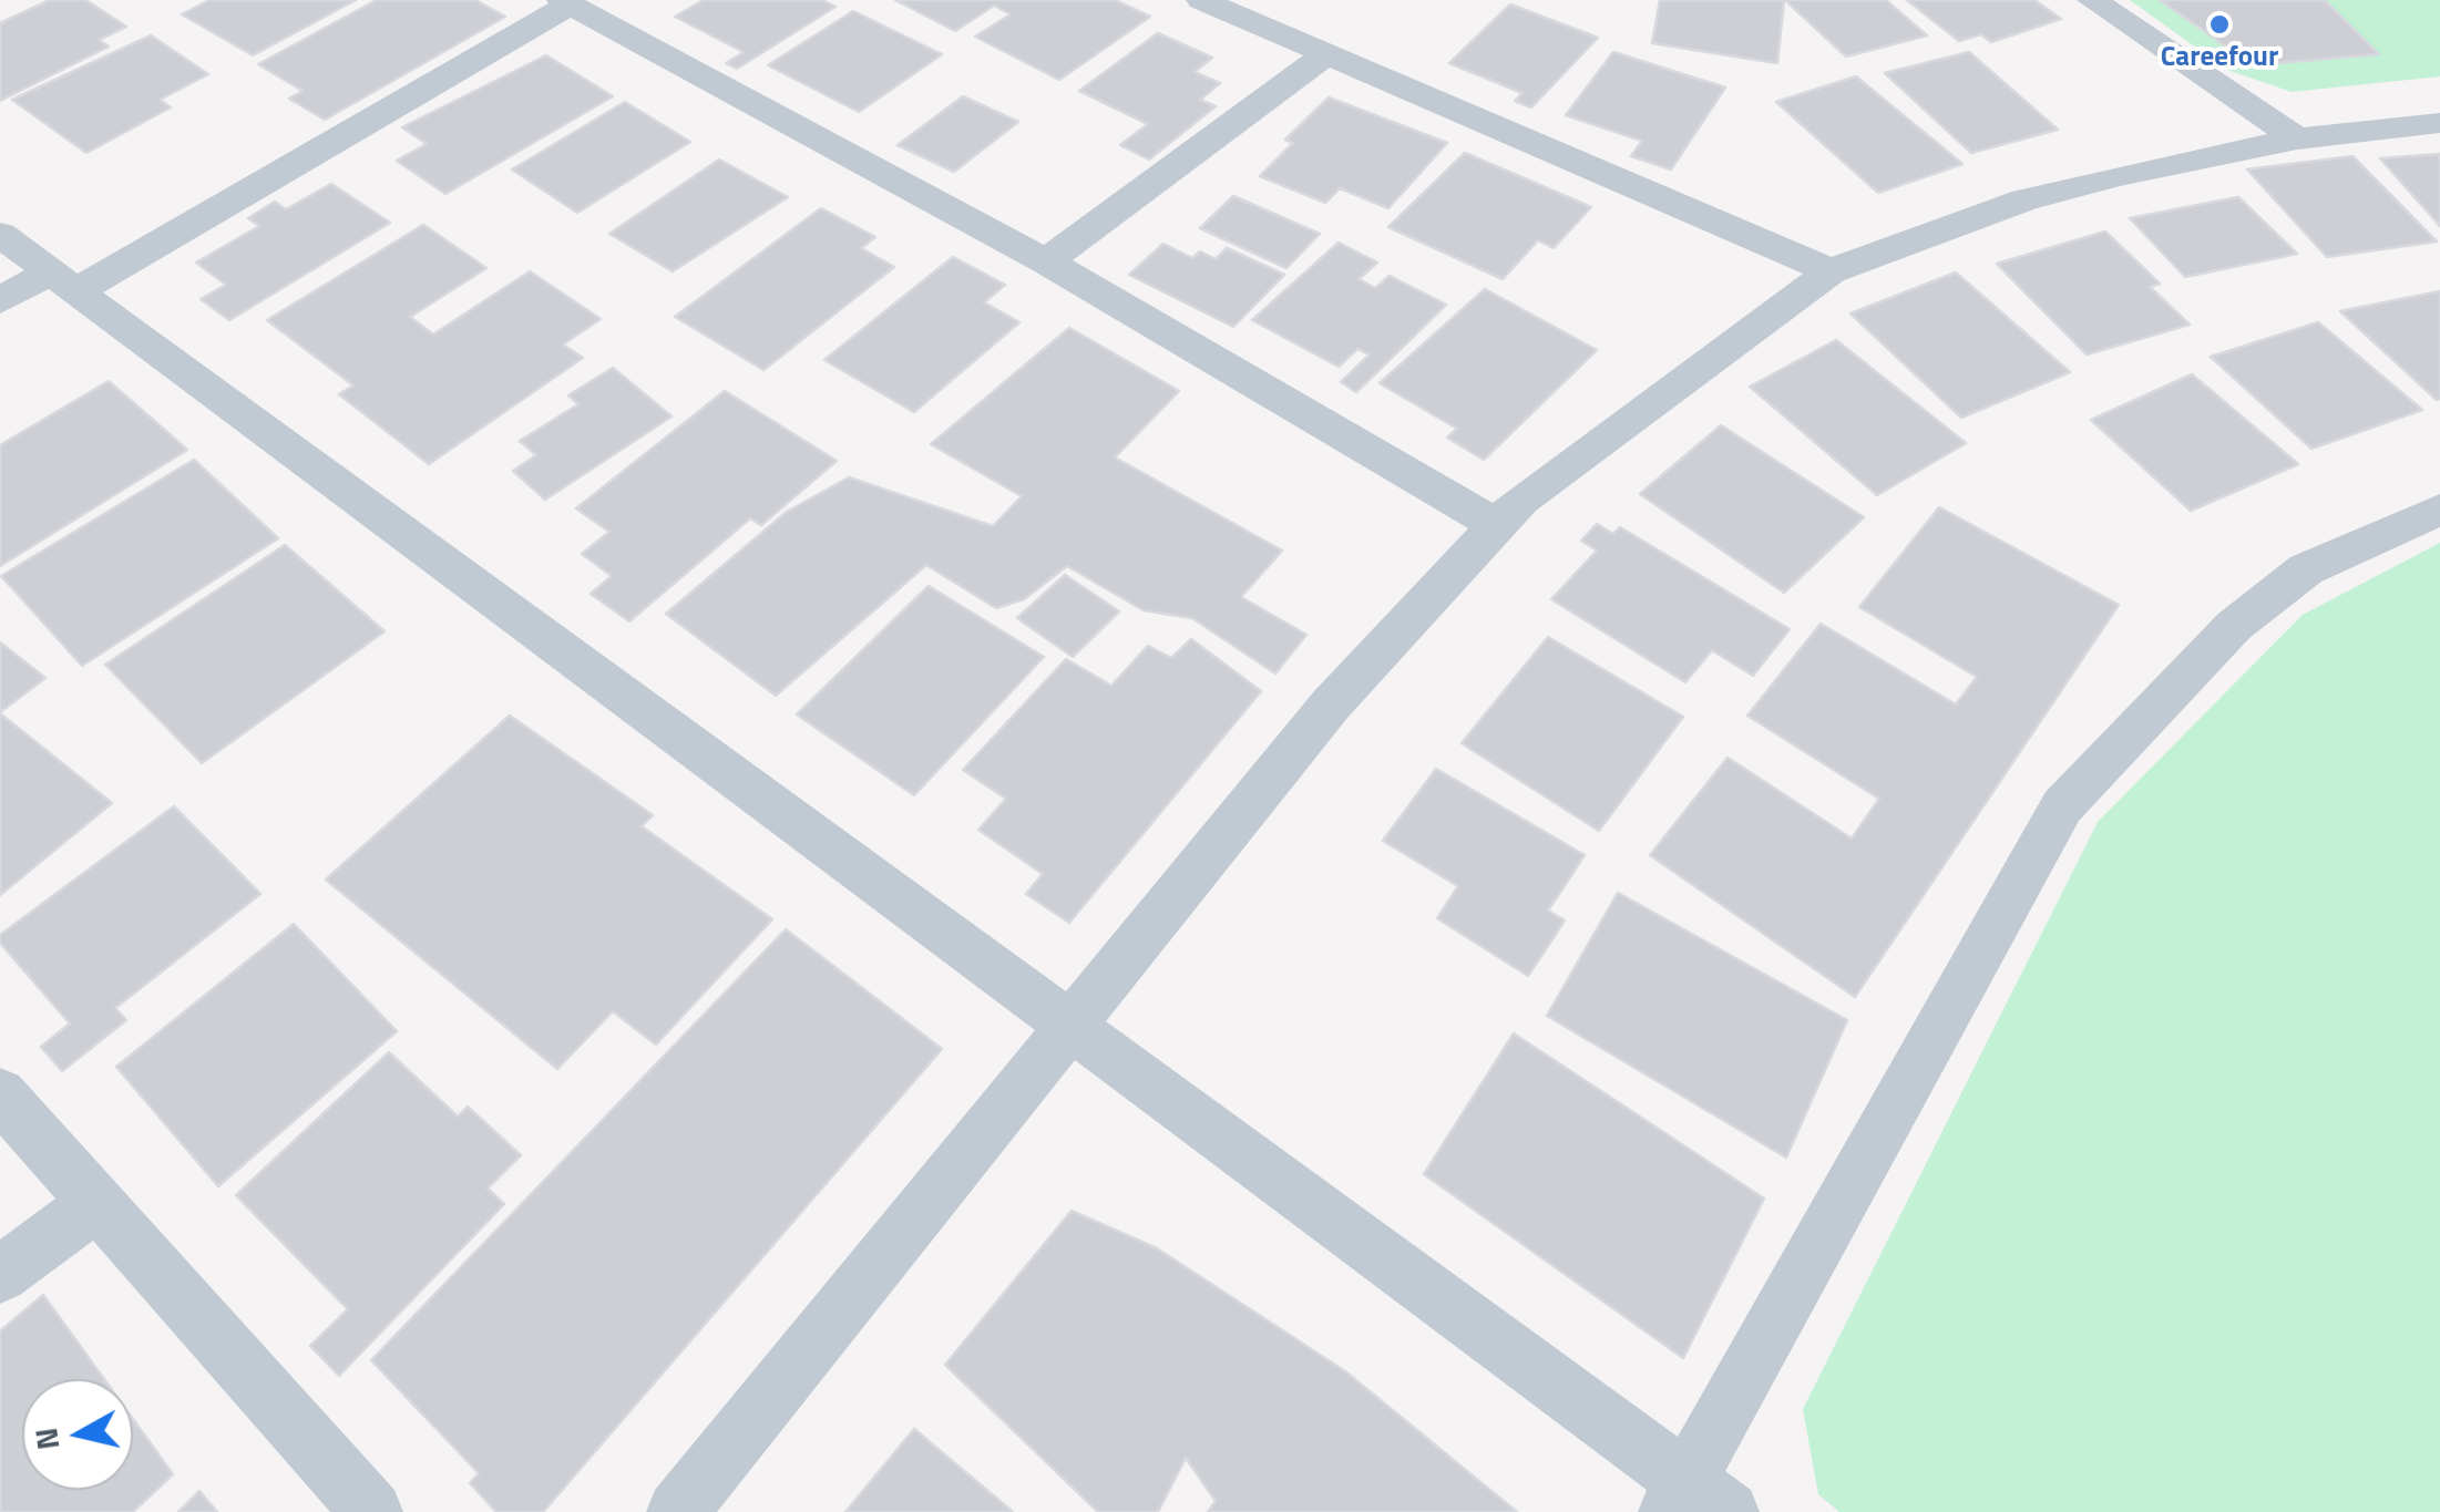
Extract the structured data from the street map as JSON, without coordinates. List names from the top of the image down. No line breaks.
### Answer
{"places":["Careefour"],"north":"left"}
